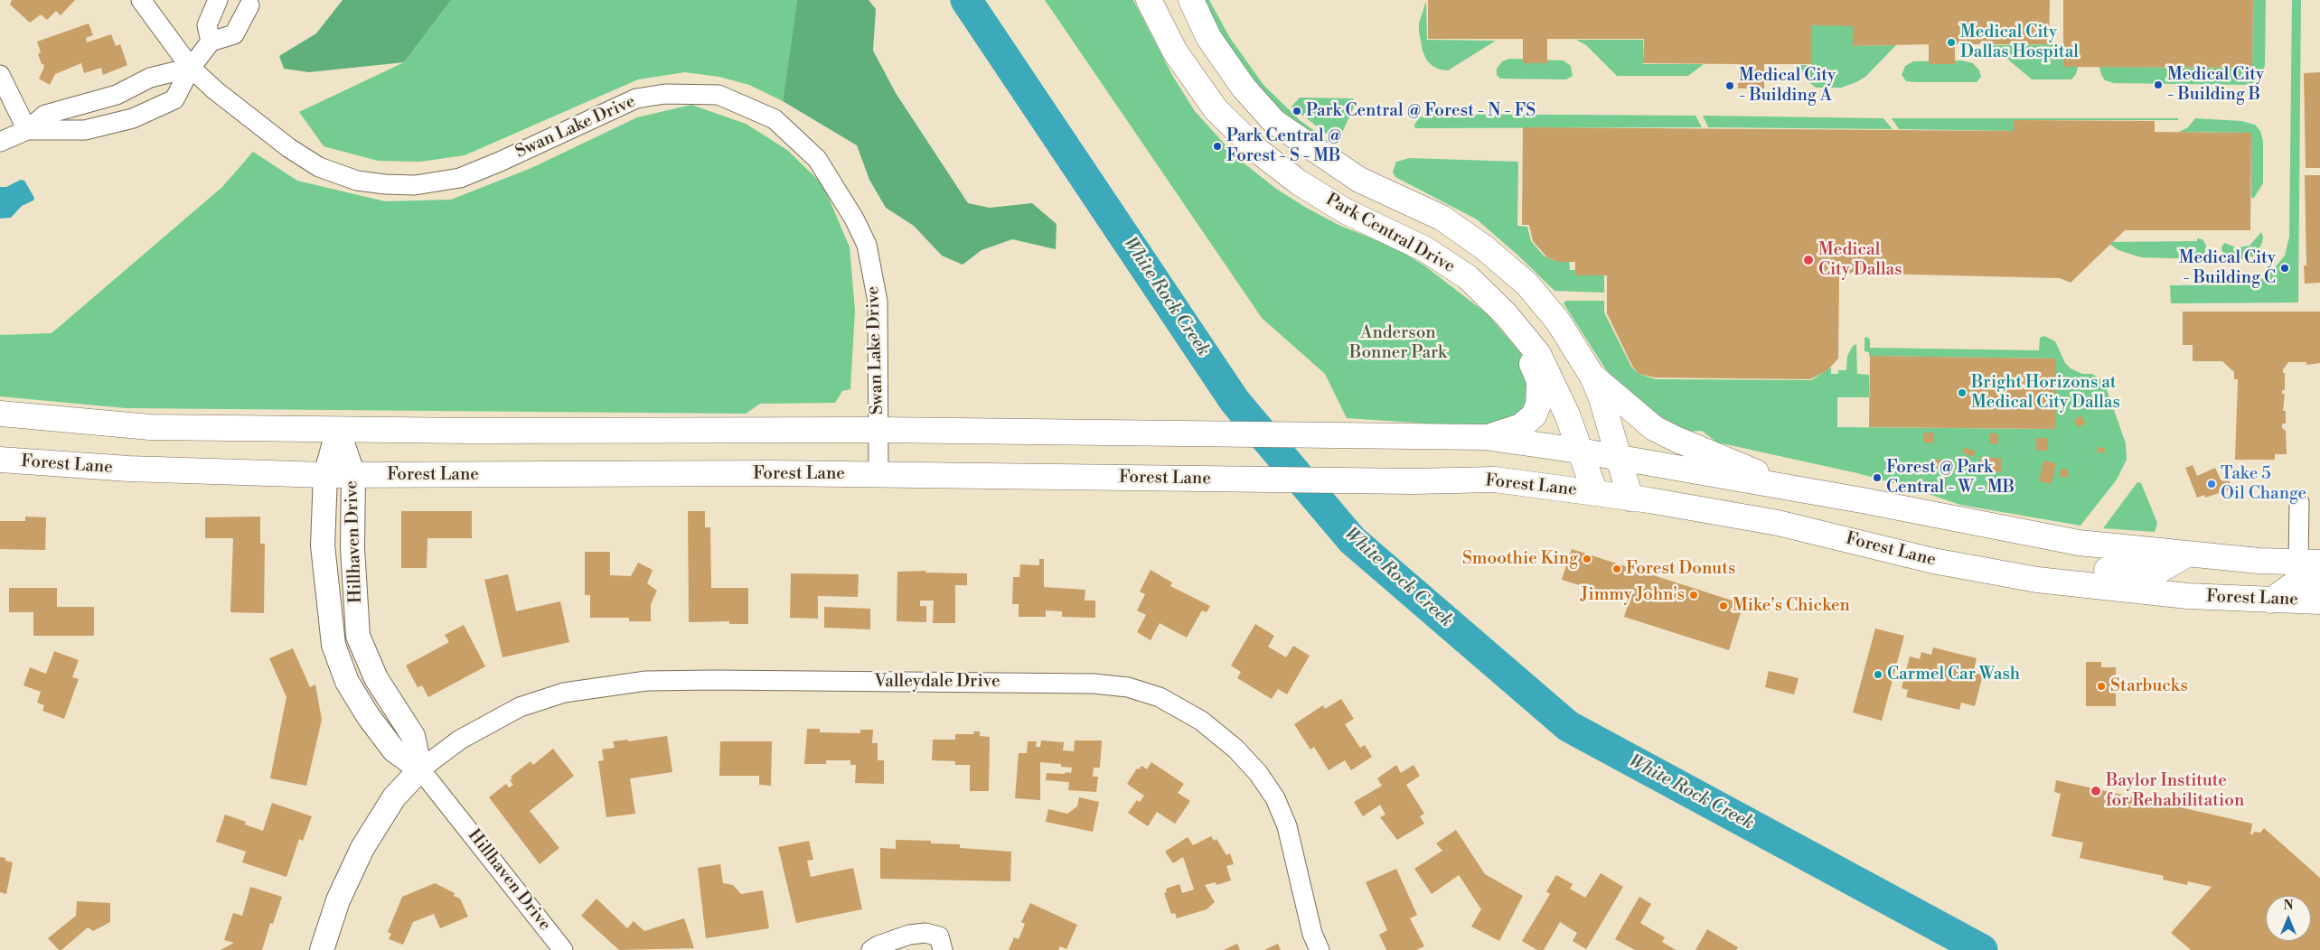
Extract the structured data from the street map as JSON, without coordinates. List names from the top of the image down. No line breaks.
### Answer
{"streets":{"main road":["Park Central Drive","Forest Lane"],"street":["Swan Lake Drive","Hillhaven Drive","Valleydale Drive"]},"crossings":[["Swan Lake Drive","Forest Lane"],["Park Central Drive","Forest Lane"],["Forest Lane","Hillhaven Drive"],["Hillhaven Drive","Valleydale Drive"]],"water":["White Rock Creek"],"parks":["Anderson Bonner Park"],"places":["Medical City Dallas Hospital","Medical City - Building B","Medical City - Building A","Park Central @ Forest - N - FS","Park Central @ Forest - S - MB","Medical City Dallas","Medical City - Building C","Bright Horizons at Medical City Dallas","Forest @ Park Central - W - MB","Take 5 Oil Change","Smoothie King","Forest Donuts","Jimmy John's","Mike's Chicken","Carmel Car Wash","Starbucks","Baylor Institute for Rehabilitation"],"north":"top"}
